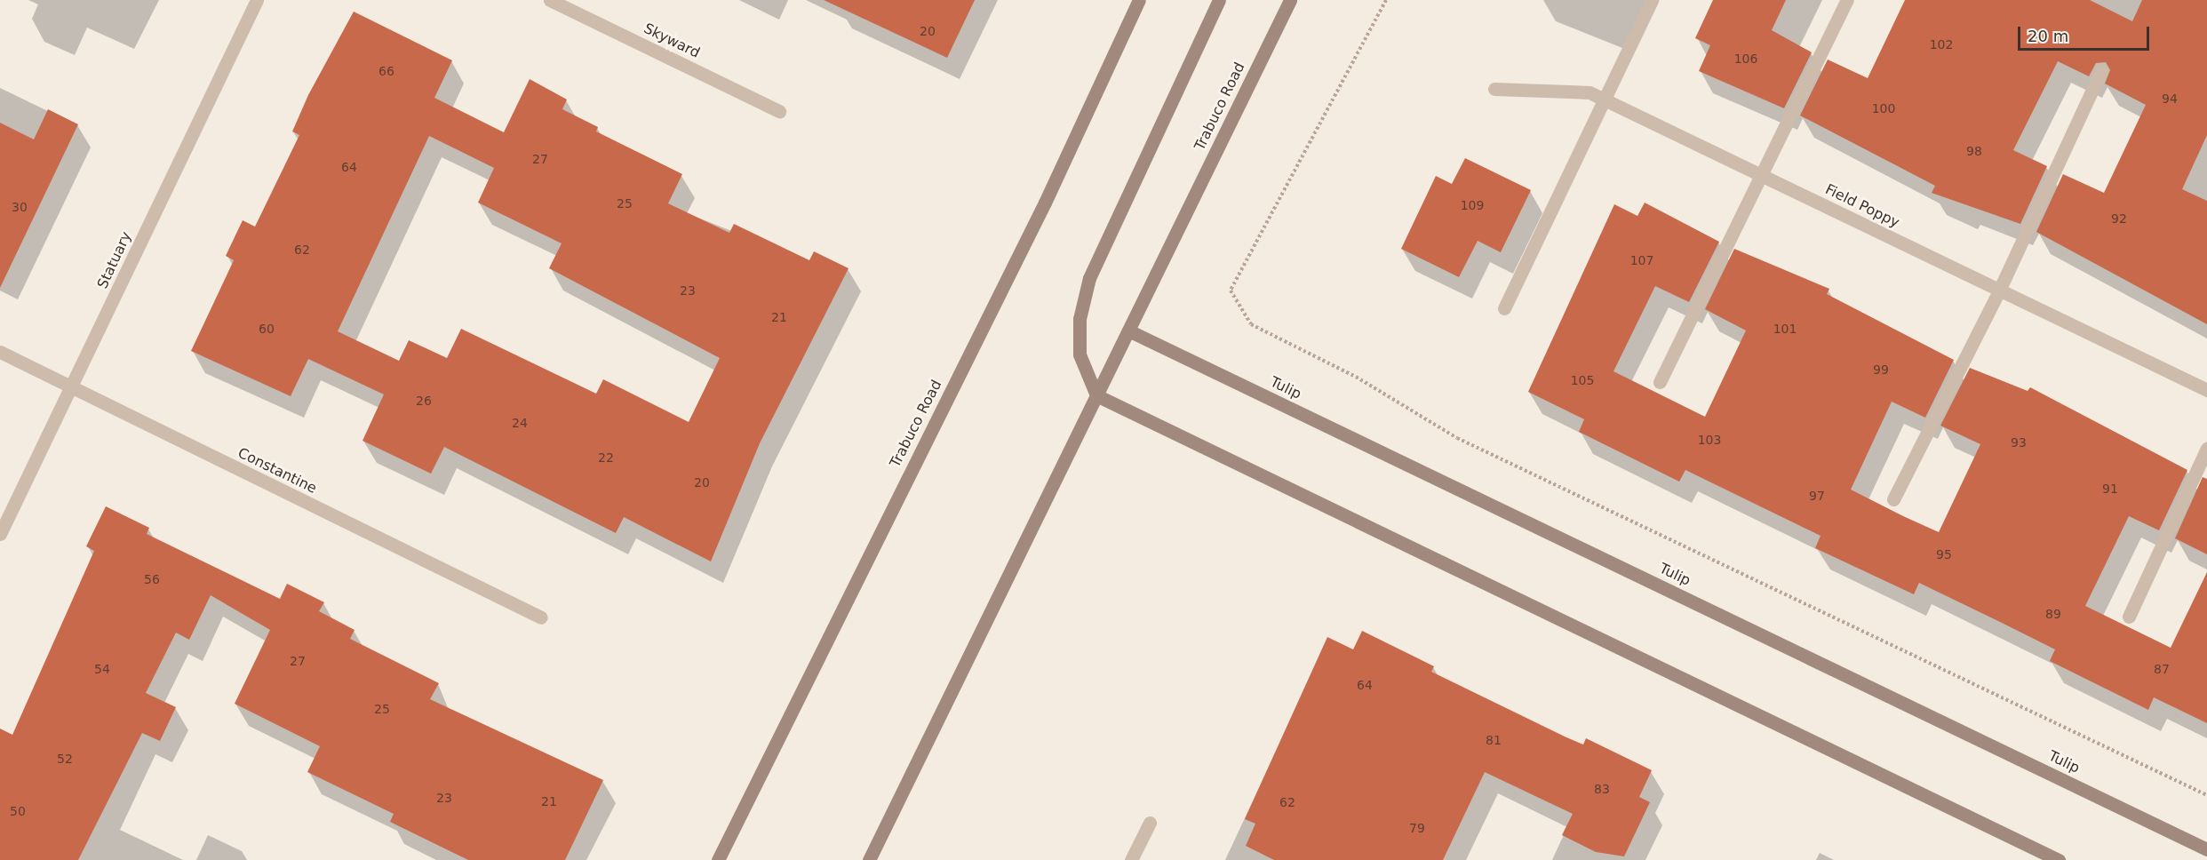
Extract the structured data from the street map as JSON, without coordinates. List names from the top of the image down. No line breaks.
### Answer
{"streets":{"main road":["Trabuco Road","Tulip"],"street":["Skyward","Field Poppy","Statuary","Constantine"]},"crossings":[["Trabuco Road","Tulip"],["Statuary","Constantine"]],"house_numbers":["20","102","106","66","94","100","98","27","64","25","109","30","92","62","107","23","21","60","101","99","105","26","24","103","93","22","20","91","97","95","56","89","27","54","87","64","25","81","52","83","23","21","62","50","79"],"scale_bar":"20 m"}
